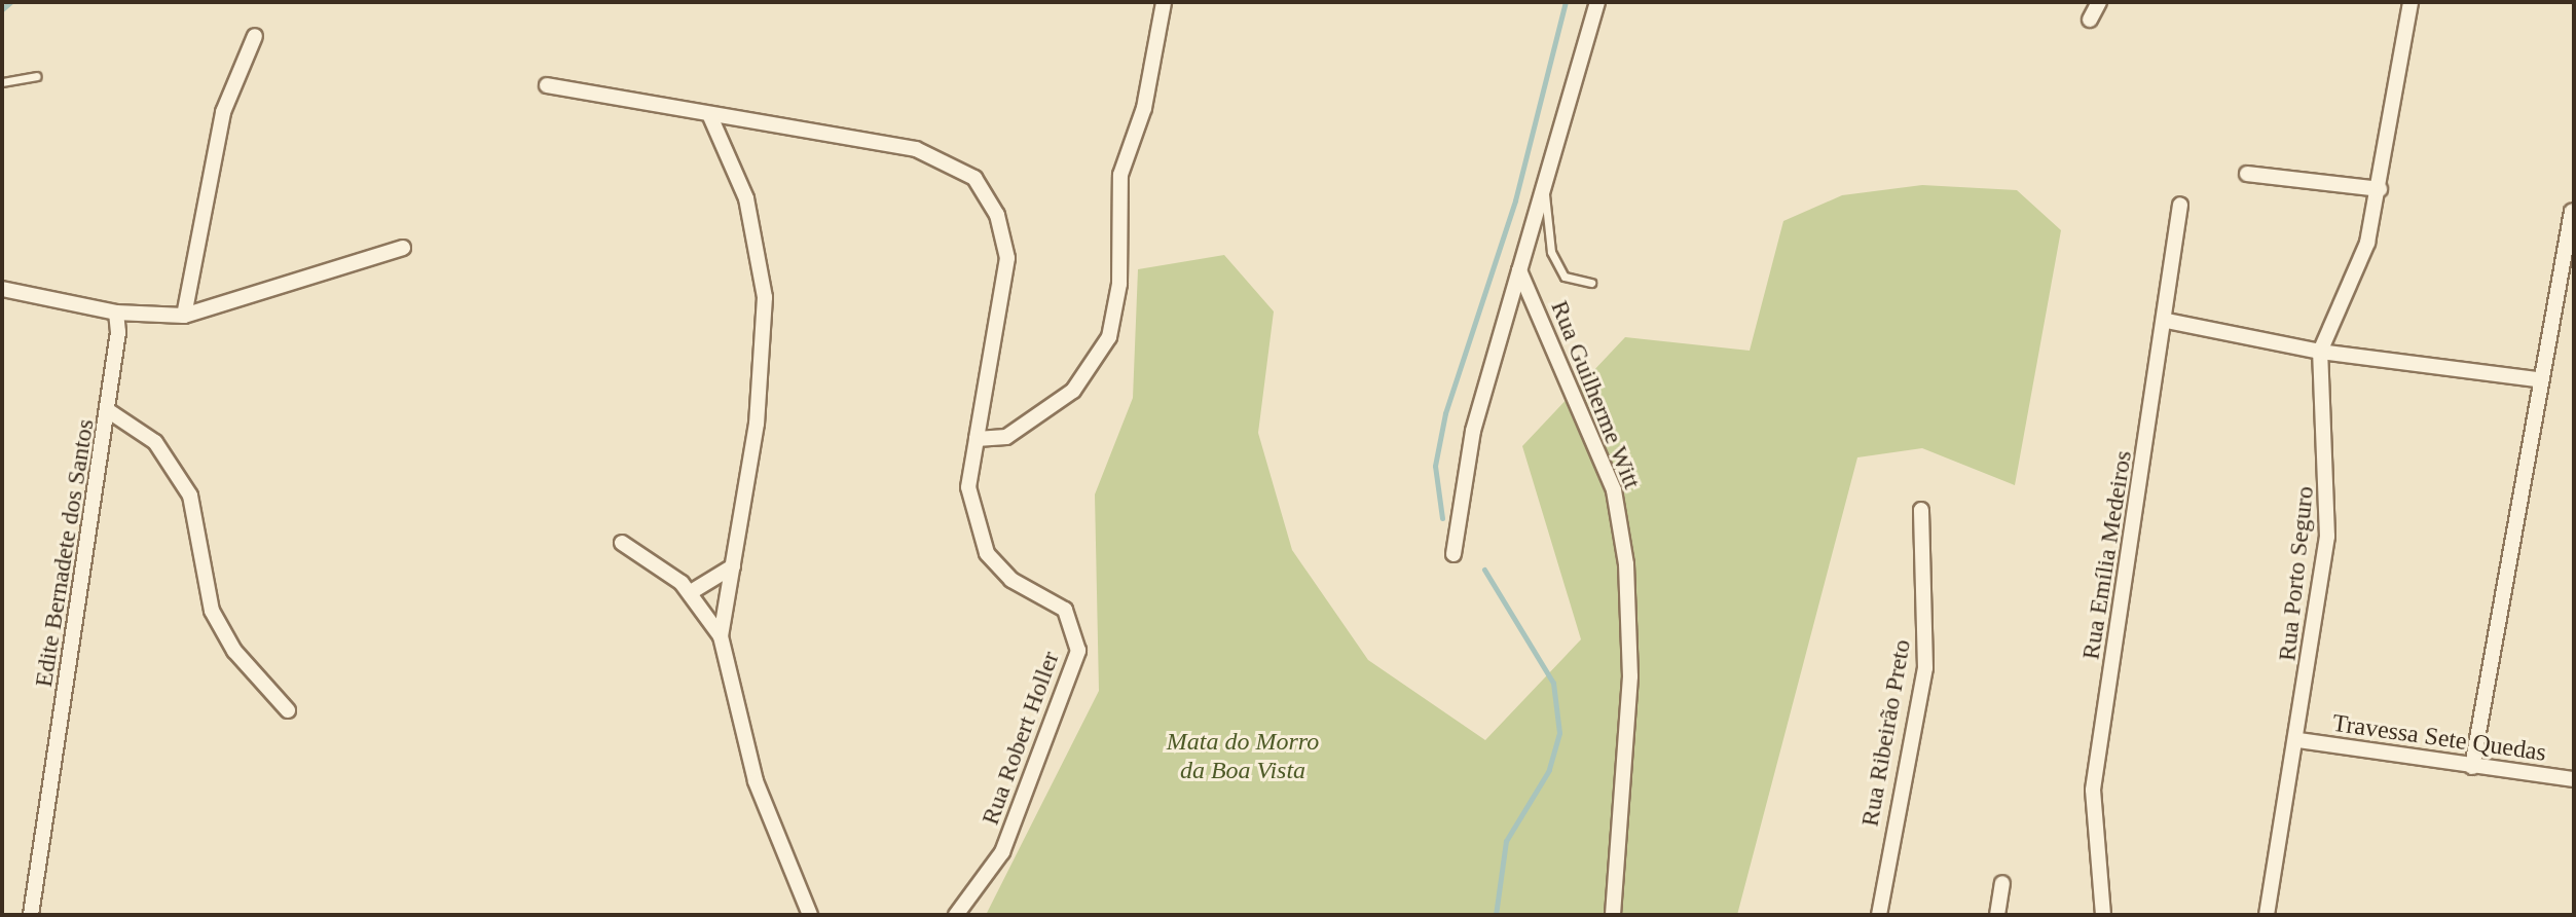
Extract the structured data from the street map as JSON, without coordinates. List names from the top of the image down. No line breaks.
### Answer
{"streets":{"street":["Rua Guilherme Witt","Edite Bernadete dos Santos","Rua Emília Medeiros","Rua Porto Seguro","Rua Ribeirão Preto","Rua Robert Holler","Travessa Sete Quedas"]},"crossings":[["Rua Porto Seguro","Travessa Sete Quedas"]],"parks":["Mata do Morro da Boa Vista"]}
